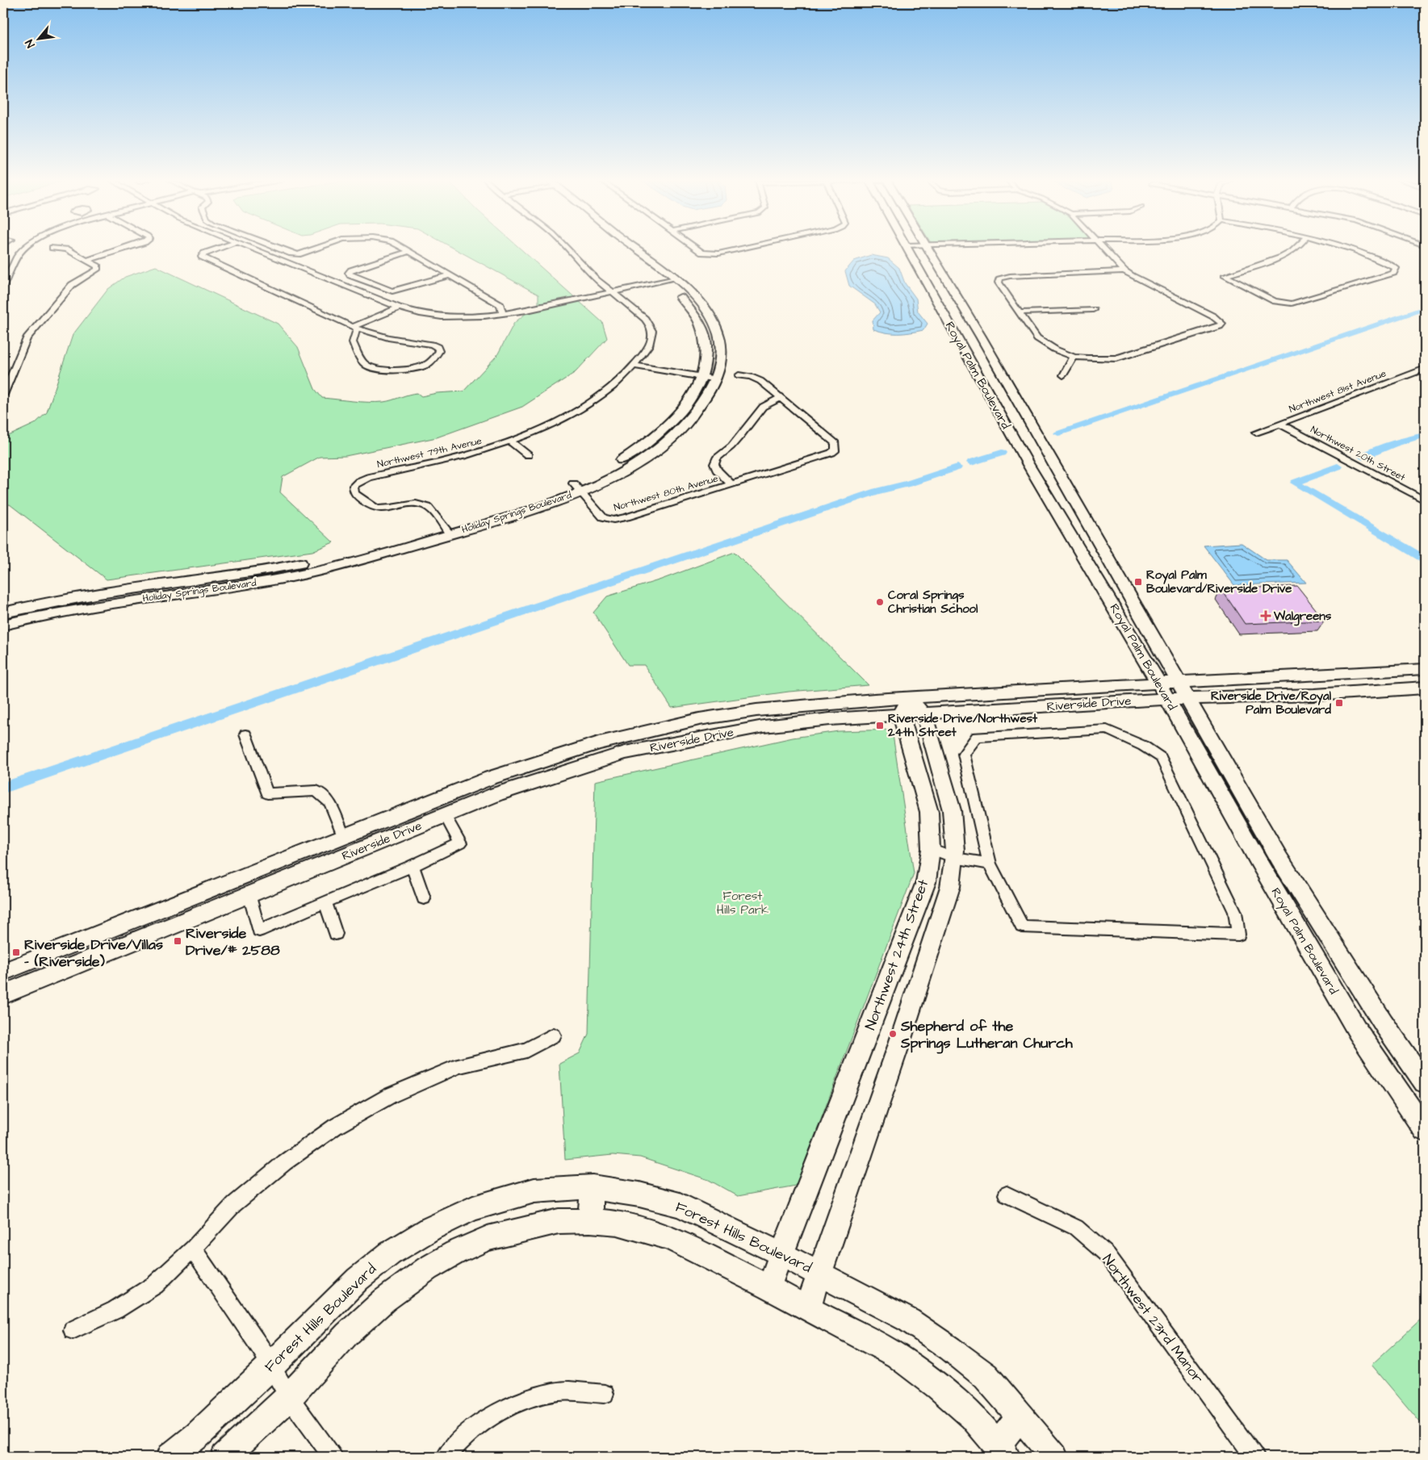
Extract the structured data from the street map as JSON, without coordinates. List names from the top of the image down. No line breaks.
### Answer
{"streets":{"street":["Royal Palm Boulevard","Northwest 81st Avenue","Northwest 79th Avenue","Northwest 20th Street","Northwest 80th Avenue","Holiday Springs Boulevard","Riverside Drive","Northwest 24th Street","Forest Hills Boulevard","Northwest 23rd Manor"]},"crossings":[["Royal Palm Boulevard","Riverside Drive"],["Northwest 81st Avenue","Northwest 20th Street"],["Northwest 79th Avenue","Holiday Springs Boulevard"],["Northwest 80th Avenue","Holiday Springs Boulevard"],["Riverside Drive","Northwest 24th Street"],["Northwest 24th Street","Forest Hills Boulevard"]],"parks":["Forest Hills Park"],"places":{"transit":["Royal Palm Boulevard/Riverside Drive","Riverside Drive/Royal Palm Boulevard","Riverside Drive/Northwest 24th Street","Riverside Drive/# 2588","Riverside Drive/Villas - (Riverside)"],"other":["Coral Springs Christian School","Shepherd of the Springs Lutheran Church"],"health":["Walgreens"]},"north":"bottom left"}
